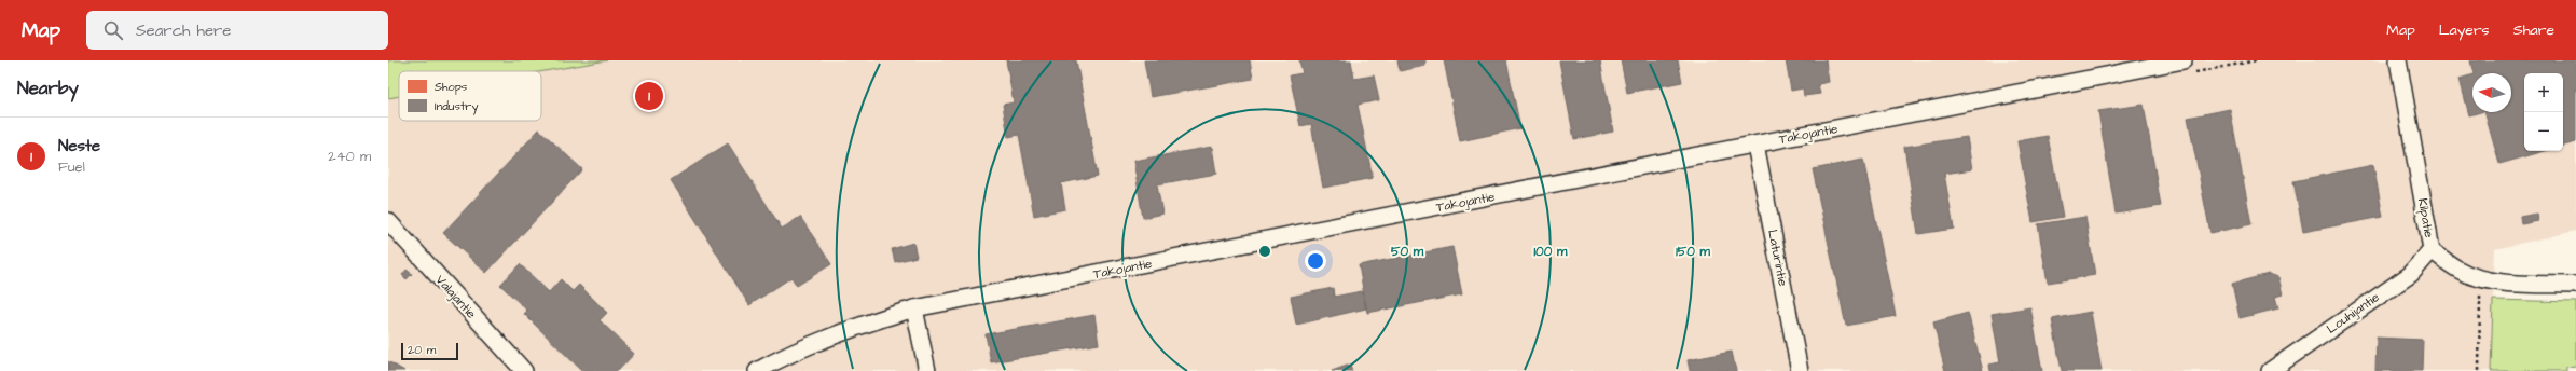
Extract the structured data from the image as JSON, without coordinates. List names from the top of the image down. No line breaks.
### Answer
{"streets":{"street":["Takojantie","Kilpatie","Laturintie","Valajantie","Louhijantie"]},"crossings":[["Takojantie","Laturintie"],["Kilpatie","Louhijantie"]],"legend":["Shops","Industry"],"scale_bar":"20 m","north":"left","page":{"header":"Map","search":"Search here","nav":["Map","Layers","Share"],"heading":"Nearby","map_buttons":["+","−"],"pins":"1","list":[{"mark":"1","name":"Neste","note":"Fuel","value":"240 m"}],"scale":"20 m"},"rings":["50 m","100 m","150 m"]}
